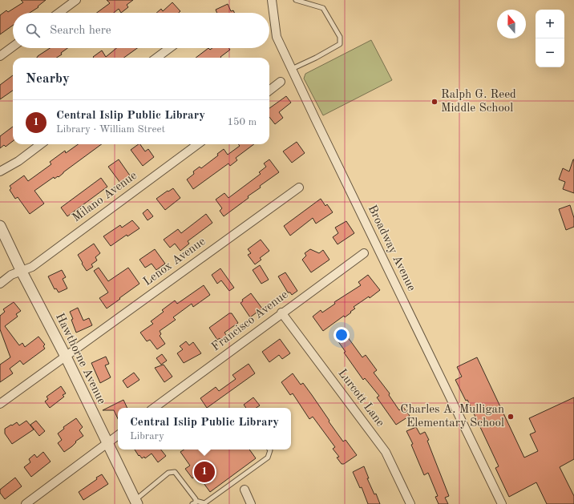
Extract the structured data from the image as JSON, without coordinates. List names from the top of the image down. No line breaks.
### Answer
{"streets":{"street":["Milano Avenue","Broadway Avenue","Lenox Avenue","Francisco Avenue","Hawthorne Avenue","Lurcott Lane"]},"crossings":[["Milano Avenue","Hawthorne Avenue"],["Lenox Avenue","Hawthorne Avenue"],["Francisco Avenue","Lurcott Lane"]],"places":["Ralph G. Reed Middle School","Charles A. Mulligan Elementary School"],"north":"top","page":{"map_buttons":["+","−"],"search":"Search here","heading":"Nearby","list":[{"mark":"1","name":"Central Islip Public Library","note":"Library · William Street","value":"150 m"}],"popup":["Central Islip Public Library","Library"],"pins":"1"}}
